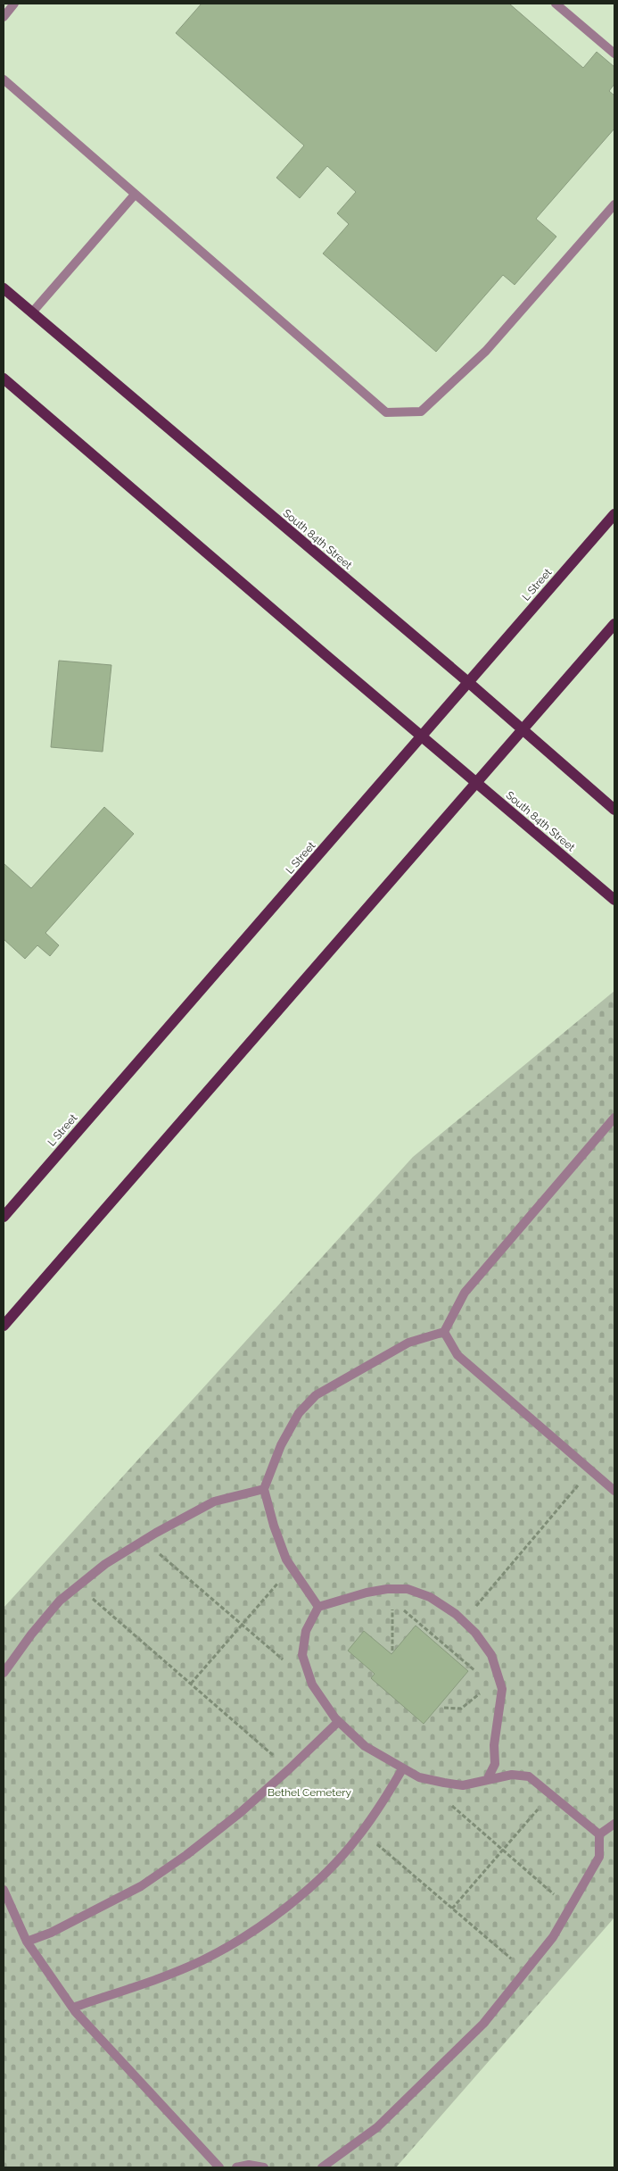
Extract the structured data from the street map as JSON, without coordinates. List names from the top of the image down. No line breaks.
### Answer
{"streets":{"main road":["South 84th Street","L Street"]},"crossings":[["South 84th Street","L Street"]],"parks":["Bethel Cemetery"]}
